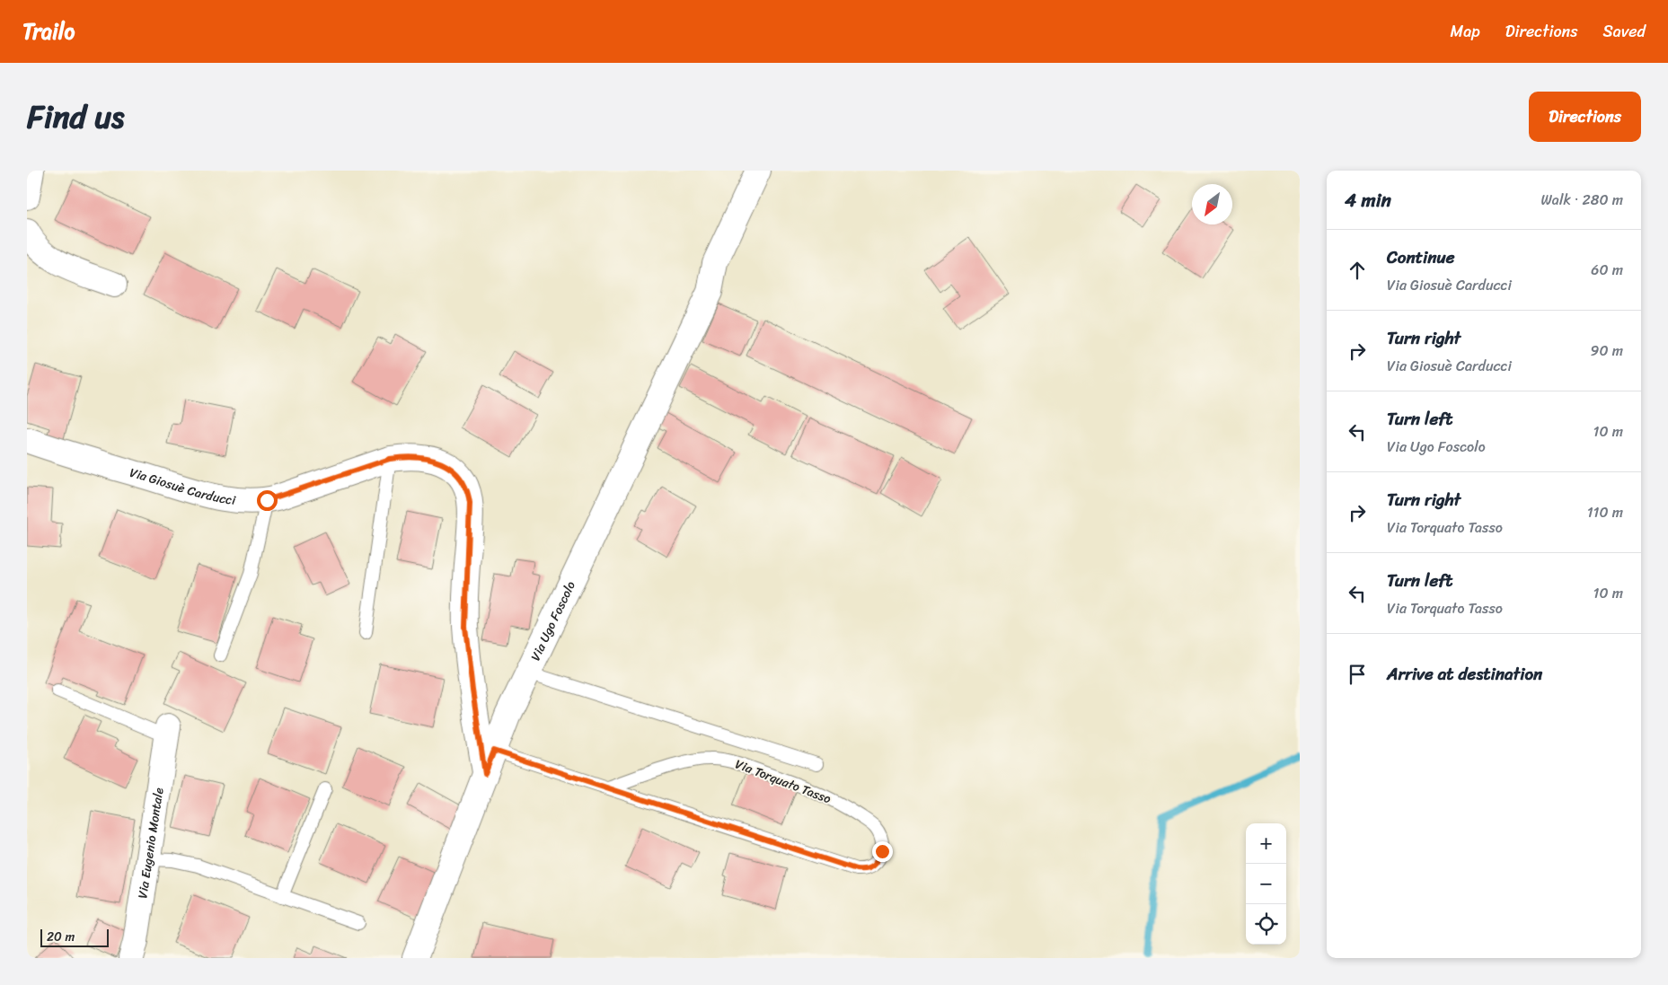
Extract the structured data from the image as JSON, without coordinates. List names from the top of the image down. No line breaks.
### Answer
{"streets":{"street":["Via Giosuè Carducci","Via Ugo Foscolo","Via Eugenio Montale"],"lane":["Via Torquato Tasso"]},"crossings":[["Via Giosuè Carducci","Via Ugo Foscolo"],["Via Ugo Foscolo","Via Torquato Tasso"]],"scale_bar":"20 m","north":"bottom left","page":{"header":"Trailo","nav":["Map","Directions","Saved"],"title":"Find us","buttons":"Directions","heading":["4 min","Walk · 280 m"],"list":[["Continue","Via Giosuè Carducci","60 m"],["Turn right","Via Giosuè Carducci","90 m"],["Turn left","Via Ugo Foscolo","10 m"],["Turn right","Via Torquato Tasso","110 m"],["Turn left","Via Torquato Tasso","10 m"],"Arrive at destination"],"map_buttons":["+","−"],"scale":"20 m"}}
